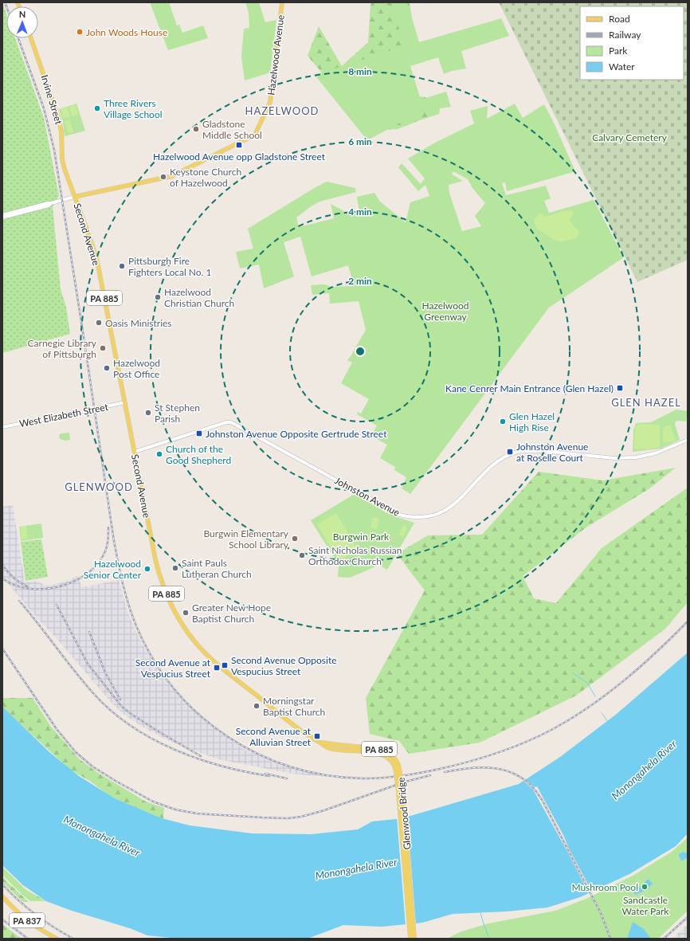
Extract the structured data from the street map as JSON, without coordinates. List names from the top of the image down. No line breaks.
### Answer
{"streets":{"main road":["Hazelwood Avenue","Irvine Street","Second Avenue","PA 885","Glenwood Bridge","PA 837"],"street":["West Elizabeth Street","Johnston Avenue"]},"crossings":[["Hazelwood Avenue","Second Avenue"],["Irvine Street","Second Avenue"],["Second Avenue","West Elizabeth Street"],["Second Avenue","Johnston Avenue"],["Second Avenue","Glenwood Bridge"]],"districts":["HAZELWOOD","GLEN HAZEL","GLENWOOD"],"water":["Monongahela River"],"parks":["Calvary Cemetery","Hazelwood Greenway","Burgwin Park","Sandcastle Water Park"],"places":{"other":["John Woods House","Three Rivers Village School","Gladstone Middle School","Keystone Church of Hazelwood","Pittsburgh Fire Fighters Local No. 1","Hazelwood Christian Church","Oasis Ministries","Carnegie Library of Pittsburgh","Hazelwood Post Office","St Stephen Parish","Glen Hazel High Rise","Church of the Good Shepherd","Burgwin Elementary School Library","Saint Nicholas Russian Orthodox Church","Saint Pauls Lutheran Church","Hazelwood Senior Center","Greater New Hope Baptist Church","Morningstar Baptist Church","Mushroom Pool"],"transit":["Hazelwood Avenue opp Gladstone Street","Kane Cenrer Main Entrance (Glen Hazel)","Johnston Avenue Opposite Gertrude Street","Johnston Avenue at Roselle Court","Second Avenue Opposite Vespucius Street","Second Avenue at Vespucius Street","Second Avenue at Alluvian Street"]},"legend":["Road","Railway","Park","Water"],"north":"top","rings":["8 min","6 min","4 min","2 min"]}
